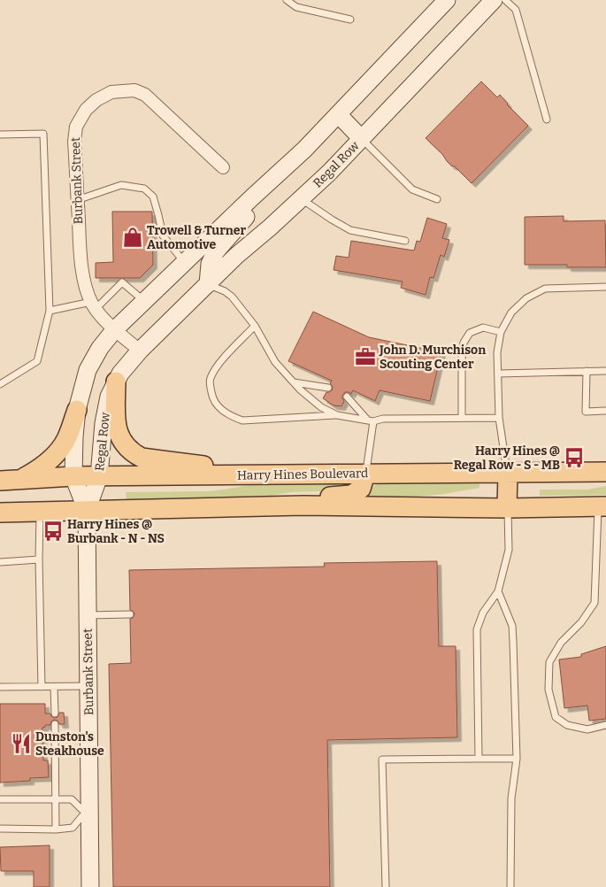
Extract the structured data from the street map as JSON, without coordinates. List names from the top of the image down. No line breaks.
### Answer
{"streets":{"main road":["Regal Row","Burbank Street","Harry Hines Boulevard"]},"crossings":[["Regal Row","Burbank Street"],["Regal Row","Harry Hines Boulevard"]],"places":{"shop":["Trowell & Turner Automotive"],"office":["John D. Murchison Scouting Center"],"bus stop":["Harry Hines @ Regal Row - S - MB","Harry Hines @ Burbank - N - NS"],"restaurant":["Dunston's Steakhouse"]}}
